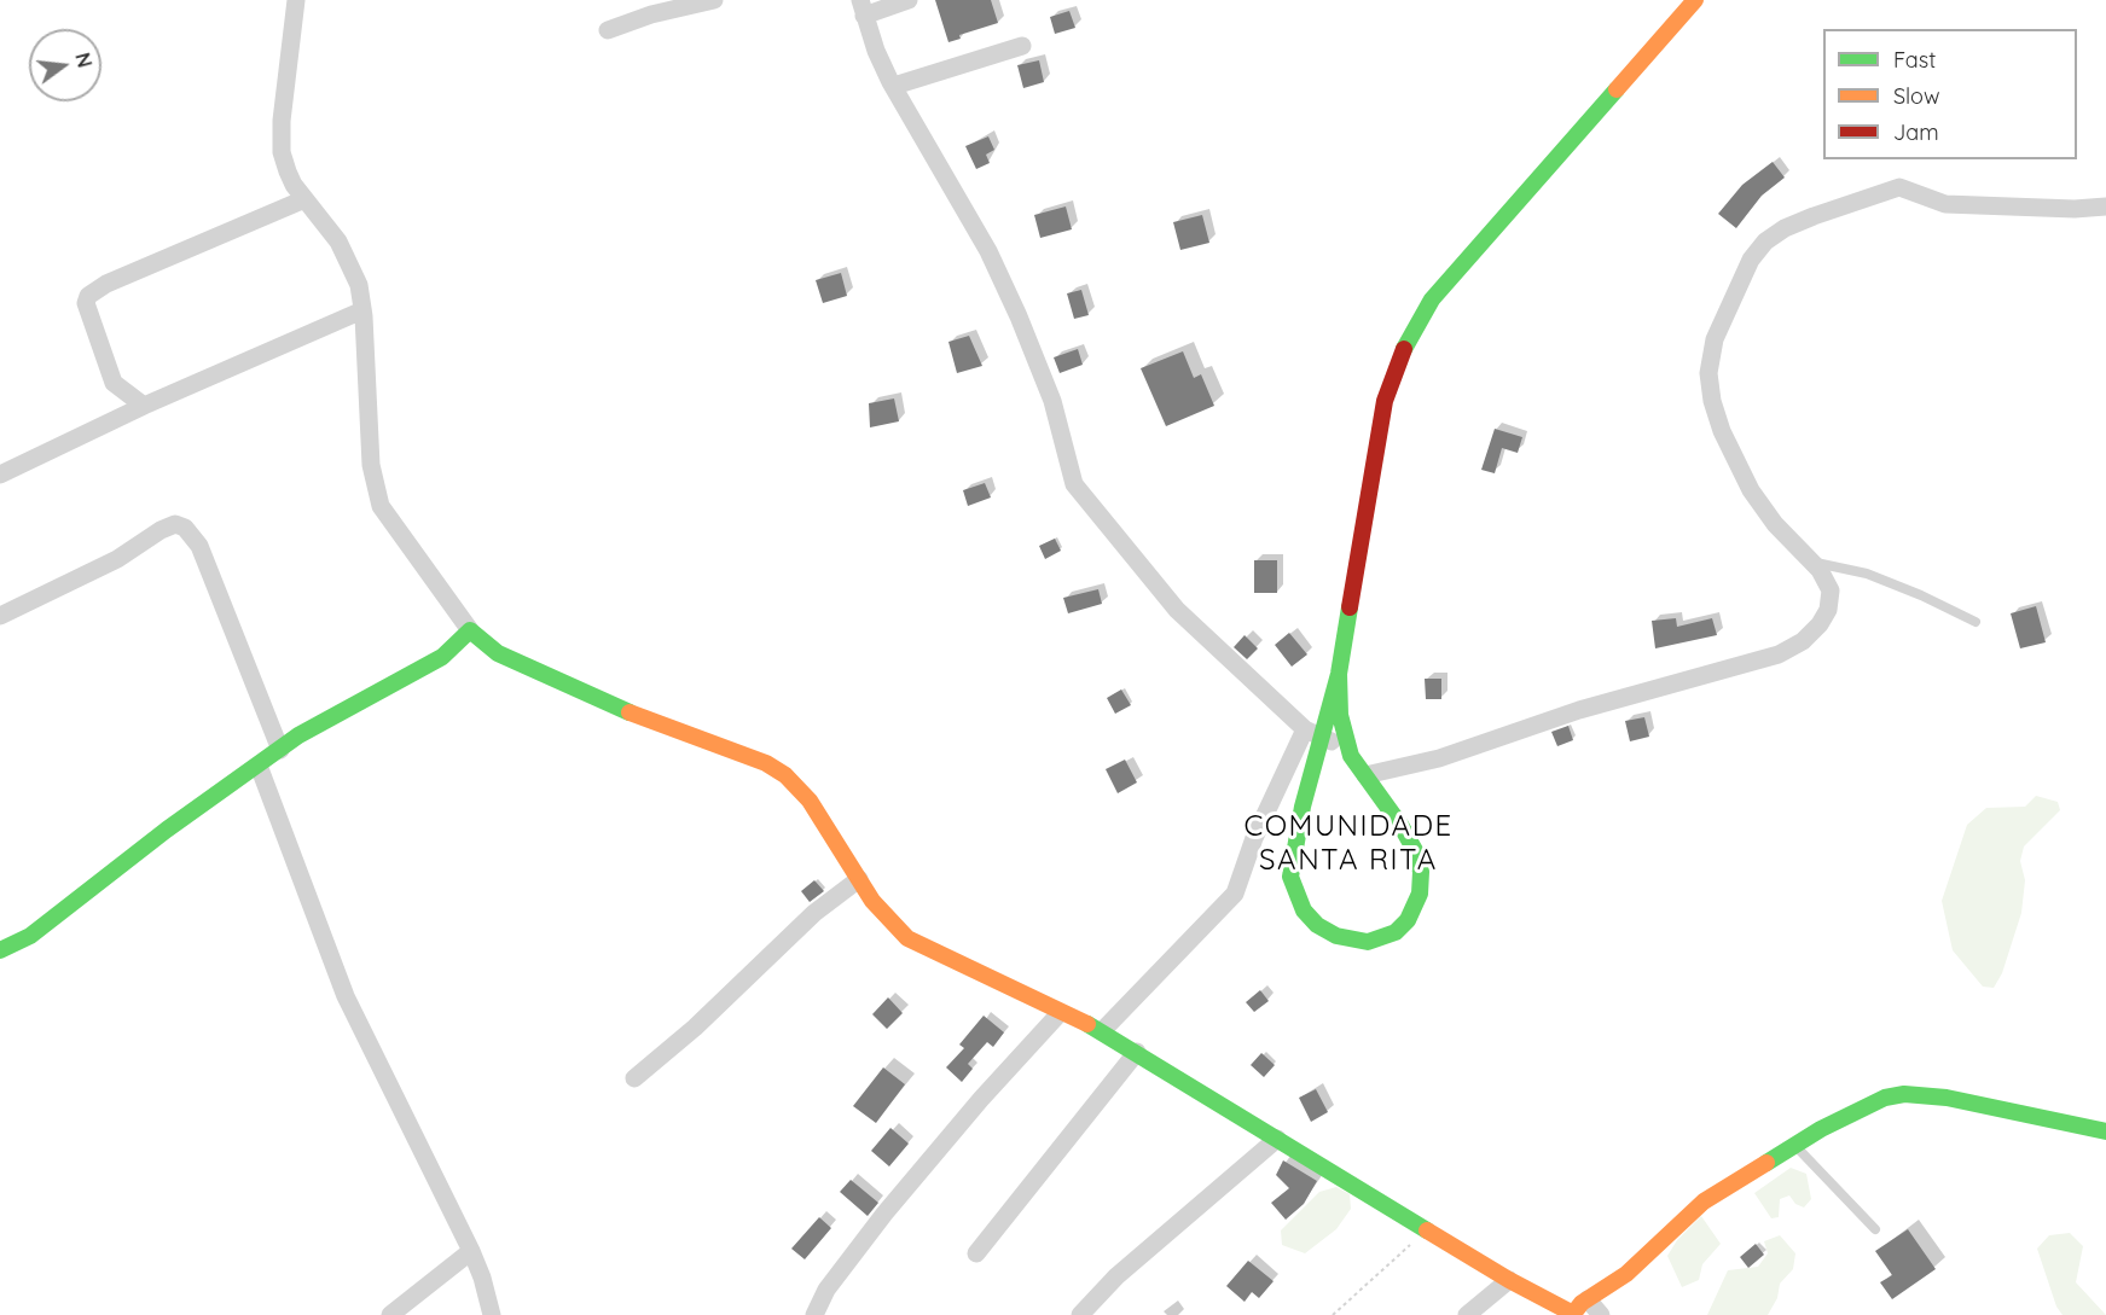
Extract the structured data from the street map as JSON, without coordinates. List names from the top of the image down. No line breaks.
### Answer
{"districts":["COMUNIDADE SANTA RITA"],"legend":["Fast","Slow","Jam"],"north":"right"}
